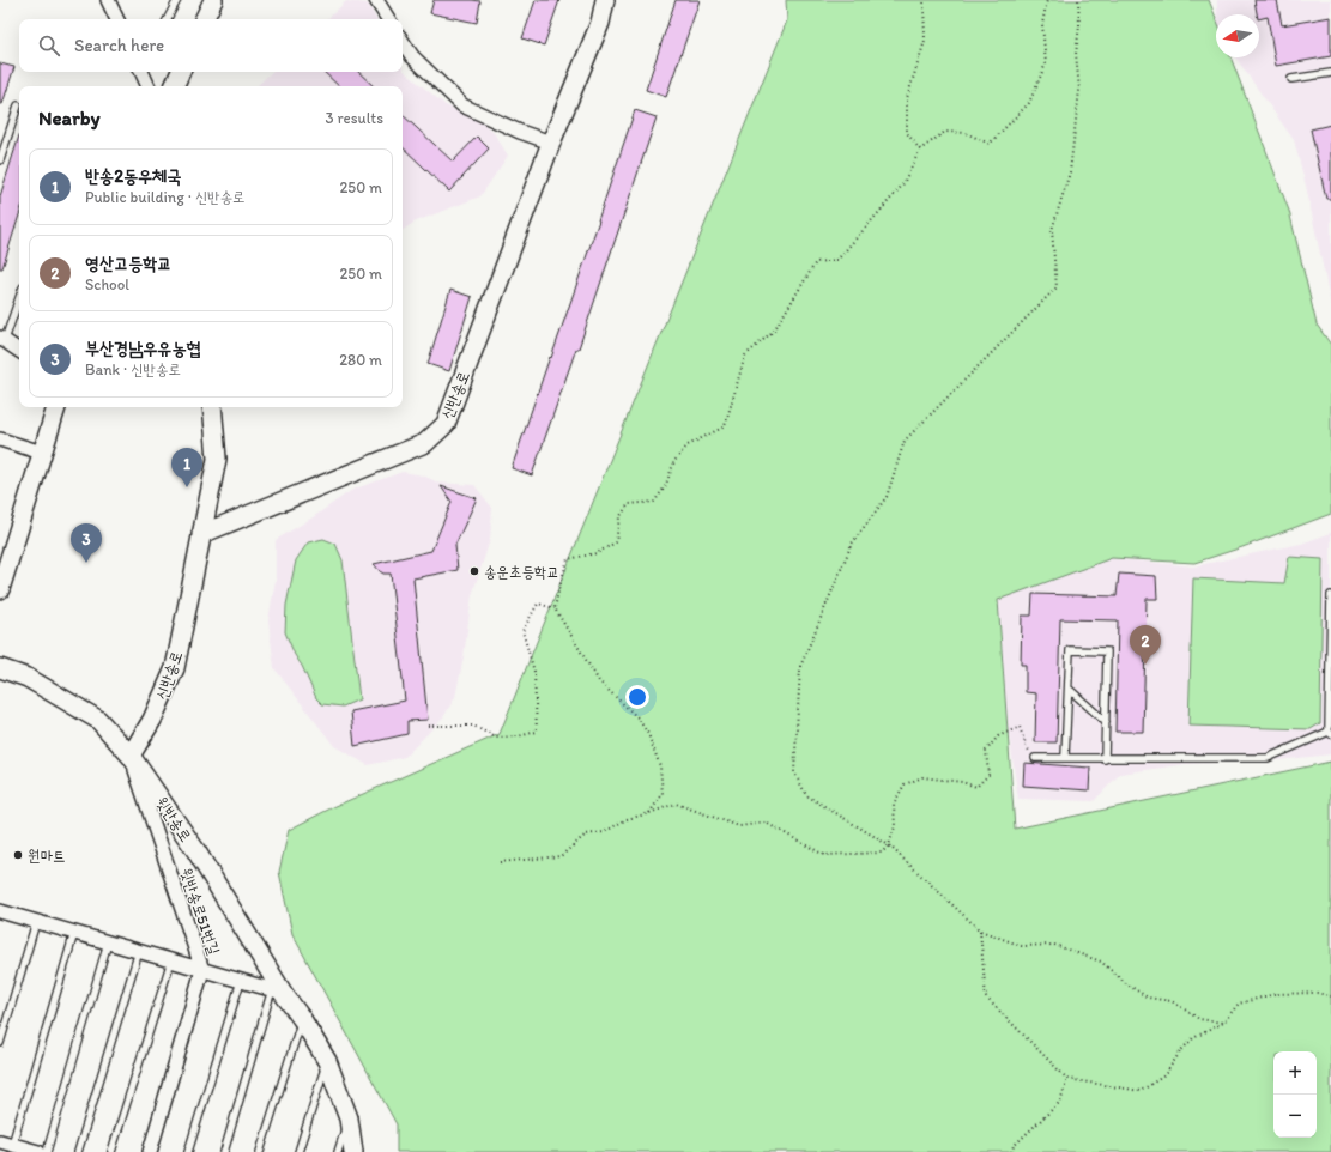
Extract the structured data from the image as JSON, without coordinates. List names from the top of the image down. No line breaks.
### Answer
{"streets":{"main road":["신반송로","윗반송로"],"street":["윗반송로51번길"]},"crossings":[["신반송로","윗반송로"],["신반송로","윗반송로51번길"],["윗반송로","윗반송로51번길"]],"places":["송운초등학교","원마트"],"north":"left","page":{"search":"Search here","heading":["Nearby","3 results"],"list":[{"mark":"1","name":"반송2동우체국","note":"Public building · 신반송로","value":"250 m"},{"mark":"2","name":"영산고등학교","note":"School","value":"250 m"},{"mark":"3","name":"부산경남우유농협","note":"Bank · 신반송로","value":"280 m"}],"pins":["1","3","2"],"map_buttons":["+","−"]}}
